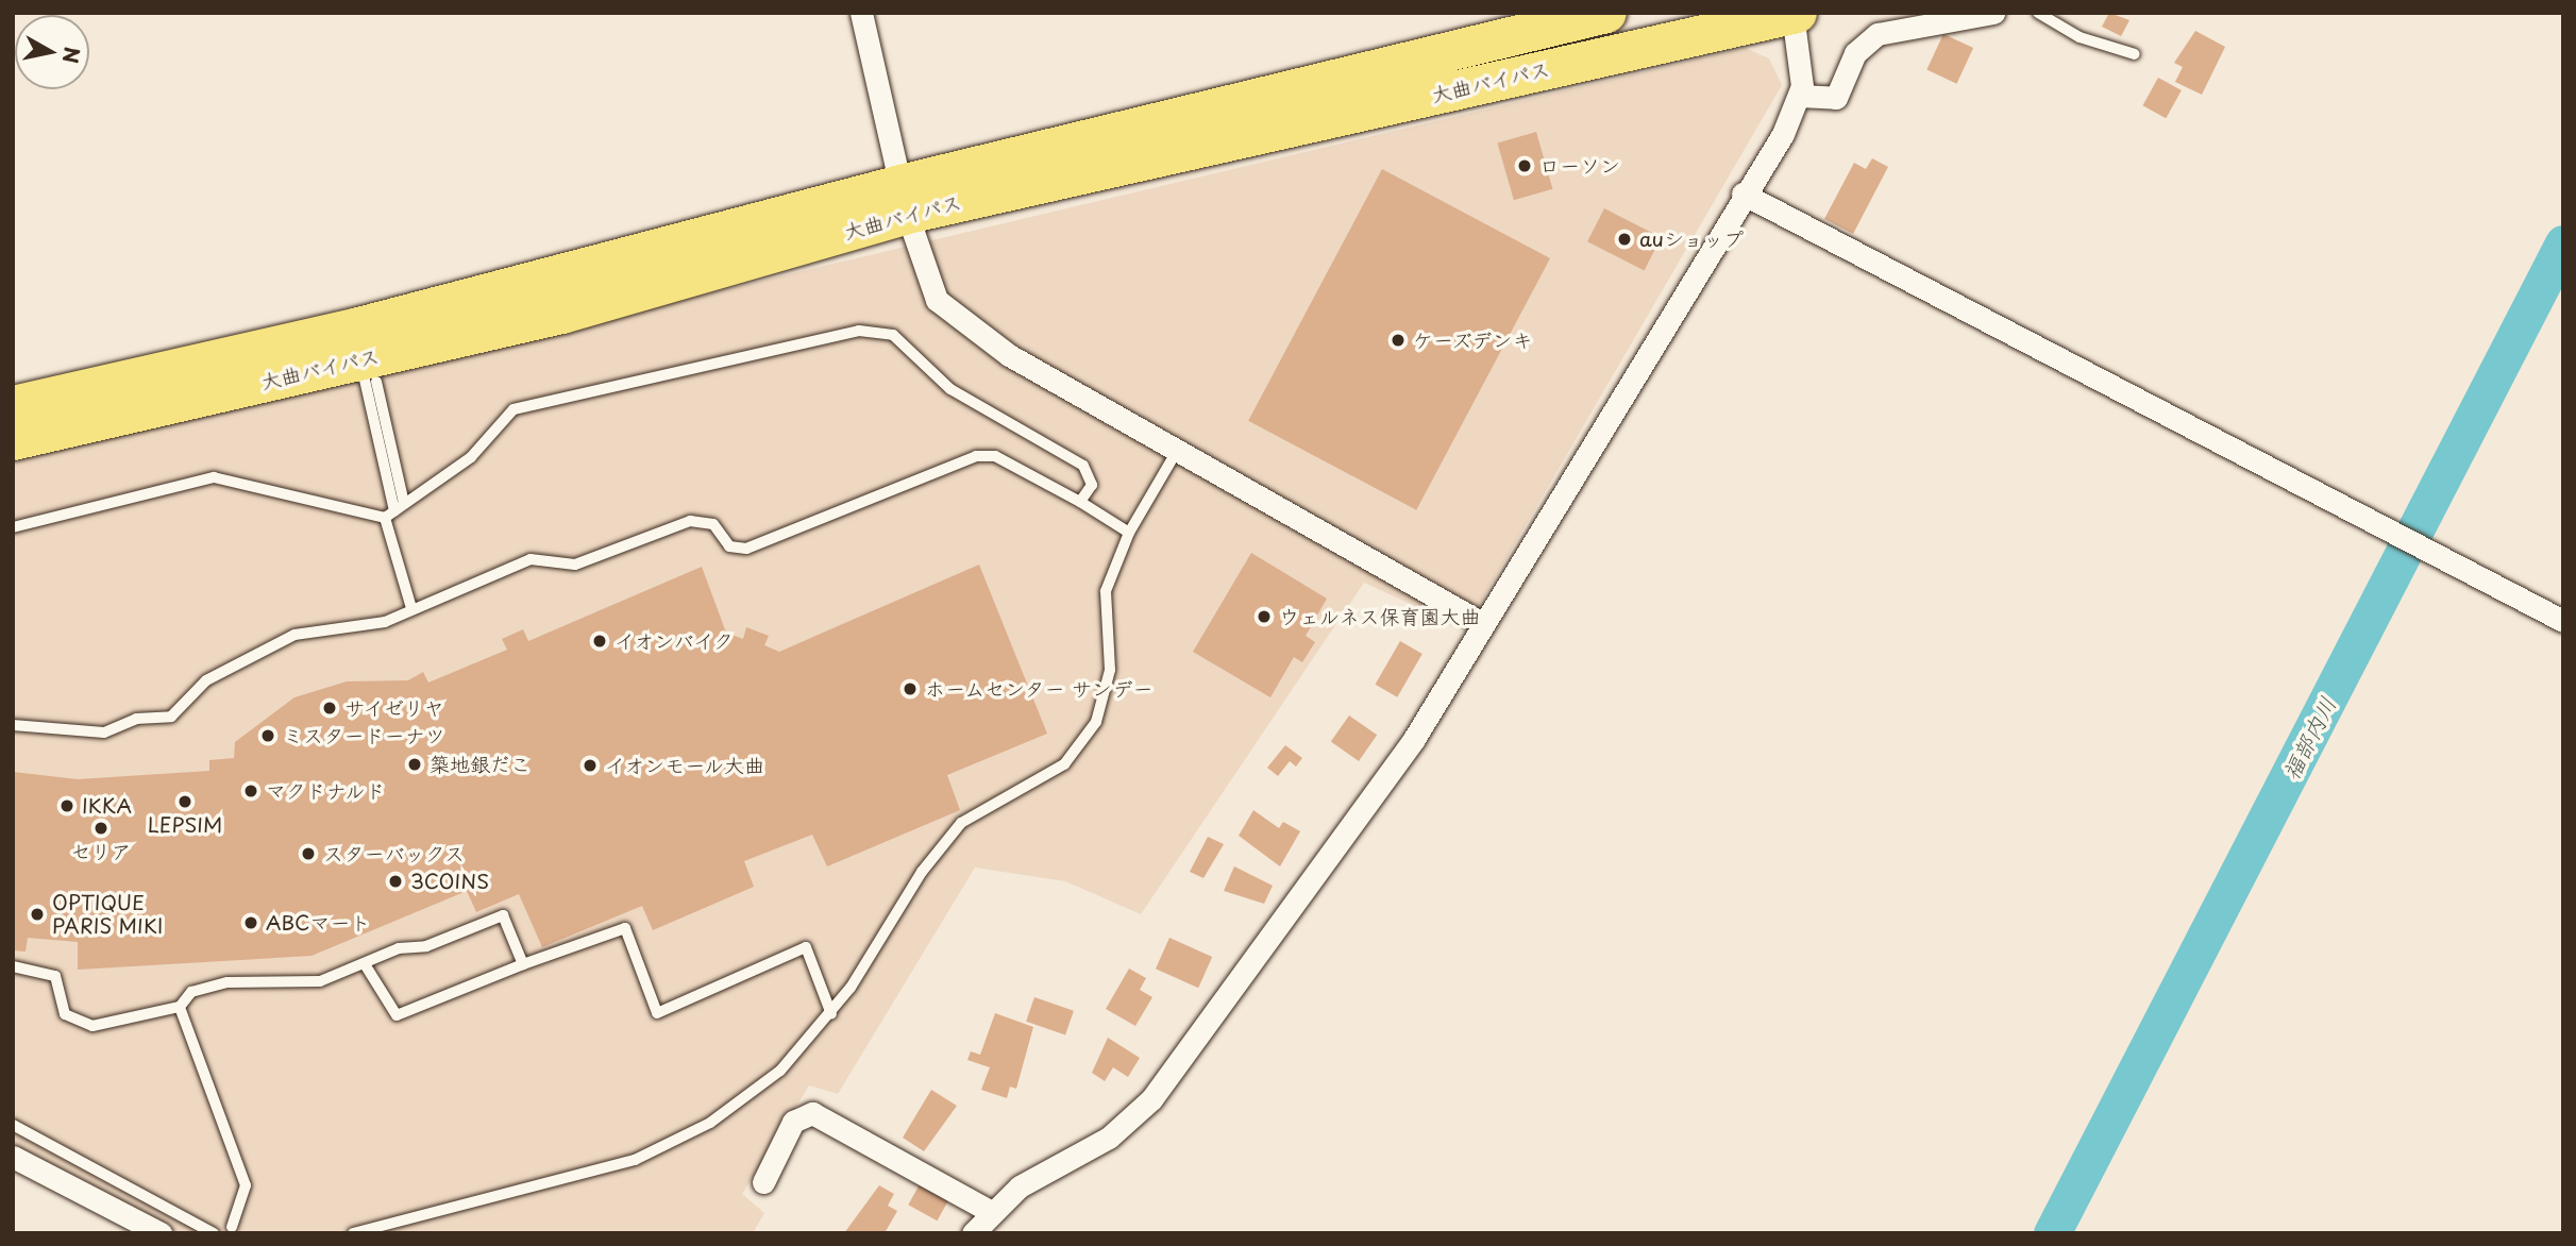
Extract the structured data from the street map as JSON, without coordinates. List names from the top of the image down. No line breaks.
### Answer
{"streets":{"highway":["大曲バイパス"]},"water":["福部内川"],"places":["ローソン","auショップ","ケーズデンキ","ウェルネス保育園大曲","イオンバイク","ホームセンター サンデー","サイゼリヤ","ミスタードーナツ","築地銀だこ","イオンモール大曲","マクドナルド","LEPSIM","IKKA","セリア","スターバックス","3COINS","OPTIQUE PARIS MIKI","ABCマート"],"north":"right"}
